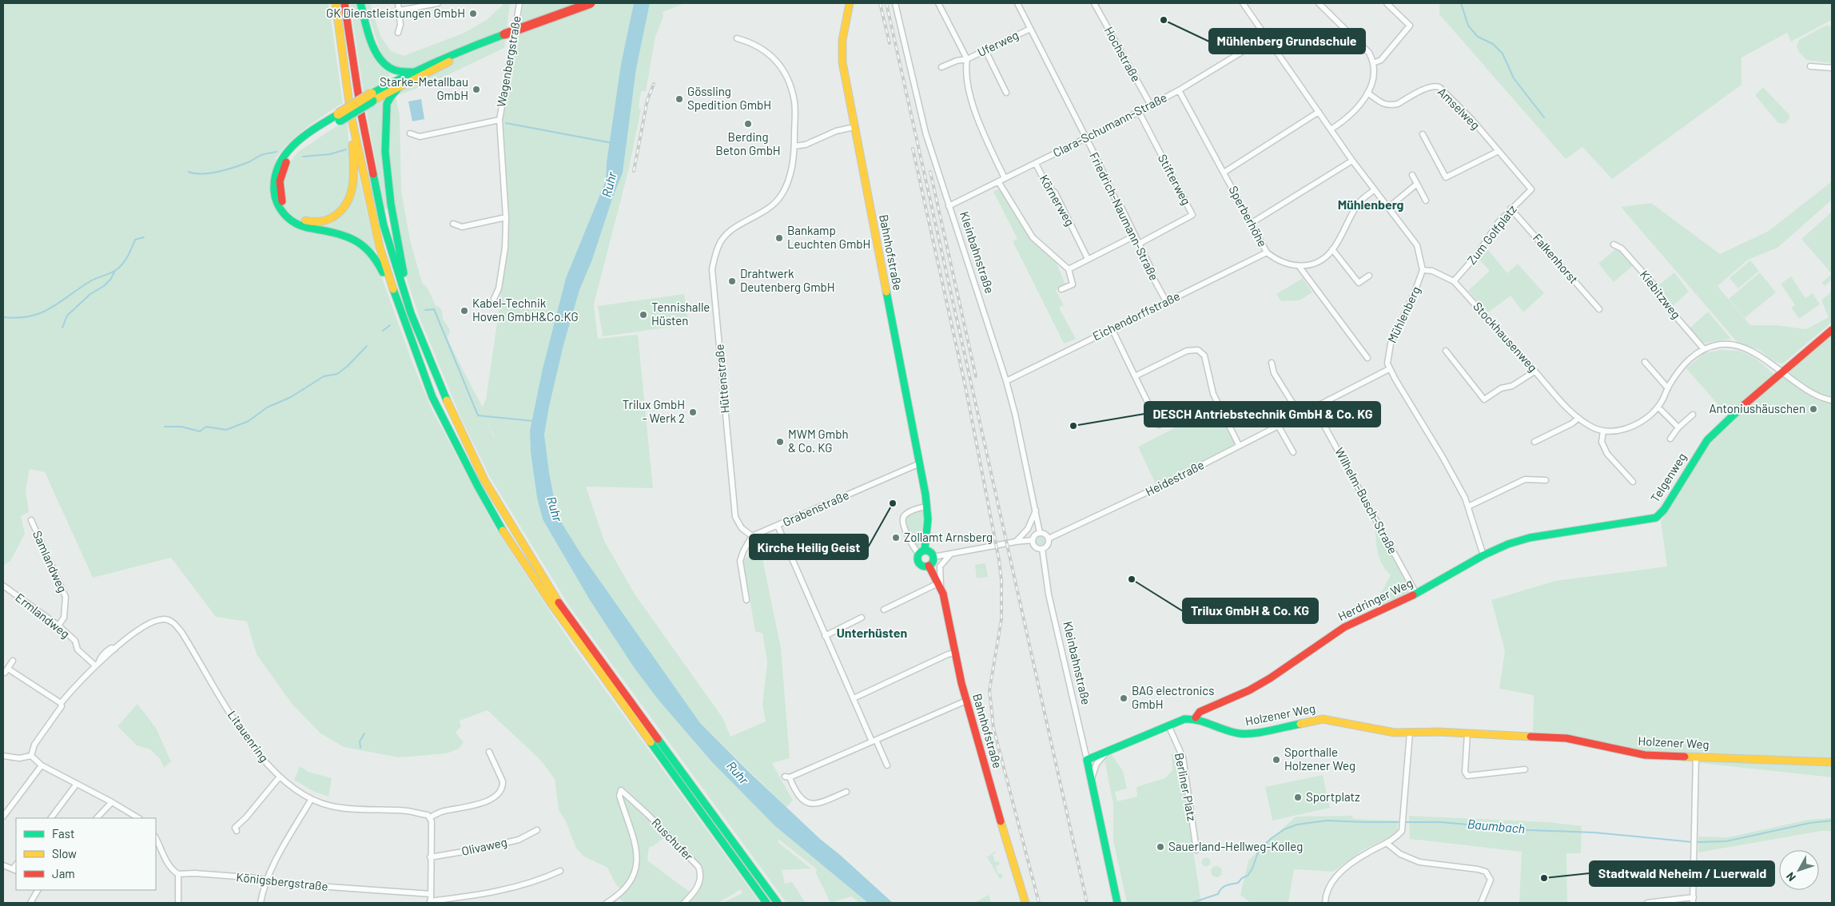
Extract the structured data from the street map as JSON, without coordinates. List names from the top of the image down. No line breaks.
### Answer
{"streets":{"main road":["Bahnhofstraße","Kleinbahnstraße","Telgenweg","Herdringer Weg","Holzener Weg"],"street":["Uferweg","Hochstraße","Wagenbergstraße","Amselweg","Clara-Schumann-Straße","Stifterweg","Körnerweg","Friedrich-Naumann-Straße","Sperberhöhe","Zum Golfplatz","Falkenhorst","Kiebitzweg","Mühlenberg","Eichendorffstraße","Stockhausenweg","Hüttenstraße","Heidestraße","Wilhelm-Busch-Straße","Grabenstraße","Samlandweg","Ermlandweg","Litauenring","Berliner Platz","Ruschufer","Olivaweg","Königsbergstraße"]},"crossings":[["Uferweg","Friedrich-Naumann-Straße"],["Hochstraße","Clara-Schumann-Straße"],["Amselweg","Zum Golfplatz"],["Clara-Schumann-Straße","Stifterweg"],["Clara-Schumann-Straße","Körnerweg"],["Clara-Schumann-Straße","Friedrich-Naumann-Straße"],["Clara-Schumann-Straße","Sperberhöhe"],["Clara-Schumann-Straße","Kleinbahnstraße"],["Stifterweg","Friedrich-Naumann-Straße"],["Friedrich-Naumann-Straße","Eichendorffstraße"],["Sperberhöhe","Eichendorffstraße"],["Zum Golfplatz","Falkenhorst"],["Zum Golfplatz","Stockhausenweg"],["Bahnhofstraße","Grabenstraße"],["Kleinbahnstraße","Eichendorffstraße"],["Kleinbahnstraße","Heidestraße"],["Kleinbahnstraße","Herdringer Weg"],["Mühlenberg","Stockhausenweg"],["Mühlenberg","Telgenweg"],["Mühlenberg","Heidestraße"],["Mühlenberg","Herdringer Weg"],["Hüttenstraße","Grabenstraße"],["Telgenweg","Herdringer Weg"],["Heidestraße","Wilhelm-Busch-Straße"],["Wilhelm-Busch-Straße","Herdringer Weg"],["Samlandweg","Ermlandweg"],["Herdringer Weg","Holzener Weg"],["Herdringer Weg","Berliner Platz"],["Ermlandweg","Litauenring"]],"districts":["Mühlenberg","Unterhüsten"],"water":["Ruhr","Baumbach"],"places":["GK Dienstleistungen GmbH","Mühlenberg Grundschule","Starke-Metallbau GmbH","Gössling Spedition GmbH","Berding Beton GmbH","Bankamp Leuchten GmbH","Drahtwerk Deutenberg GmbH","Kabel-Technik Hoven GmbH&Co.KG","Tennishalle Hüsten","Antoniushäuschen","Trilux GmbH - Werk 2","DESCH Antriebstechnik GmbH & Co. KG","MWM Gmbh & Co. KG","Kirche Heilig Geist","Zollamt Arnsberg","Trilux GmbH & Co. KG","BAG electronics GmbH","Sporthalle Holzener Weg","Sportplatz","Sauerland-Hellweg-Kolleg","Stadtwald Neheim / Luerwald"],"legend":["Fast","Slow","Jam"],"north":"bottom left"}
